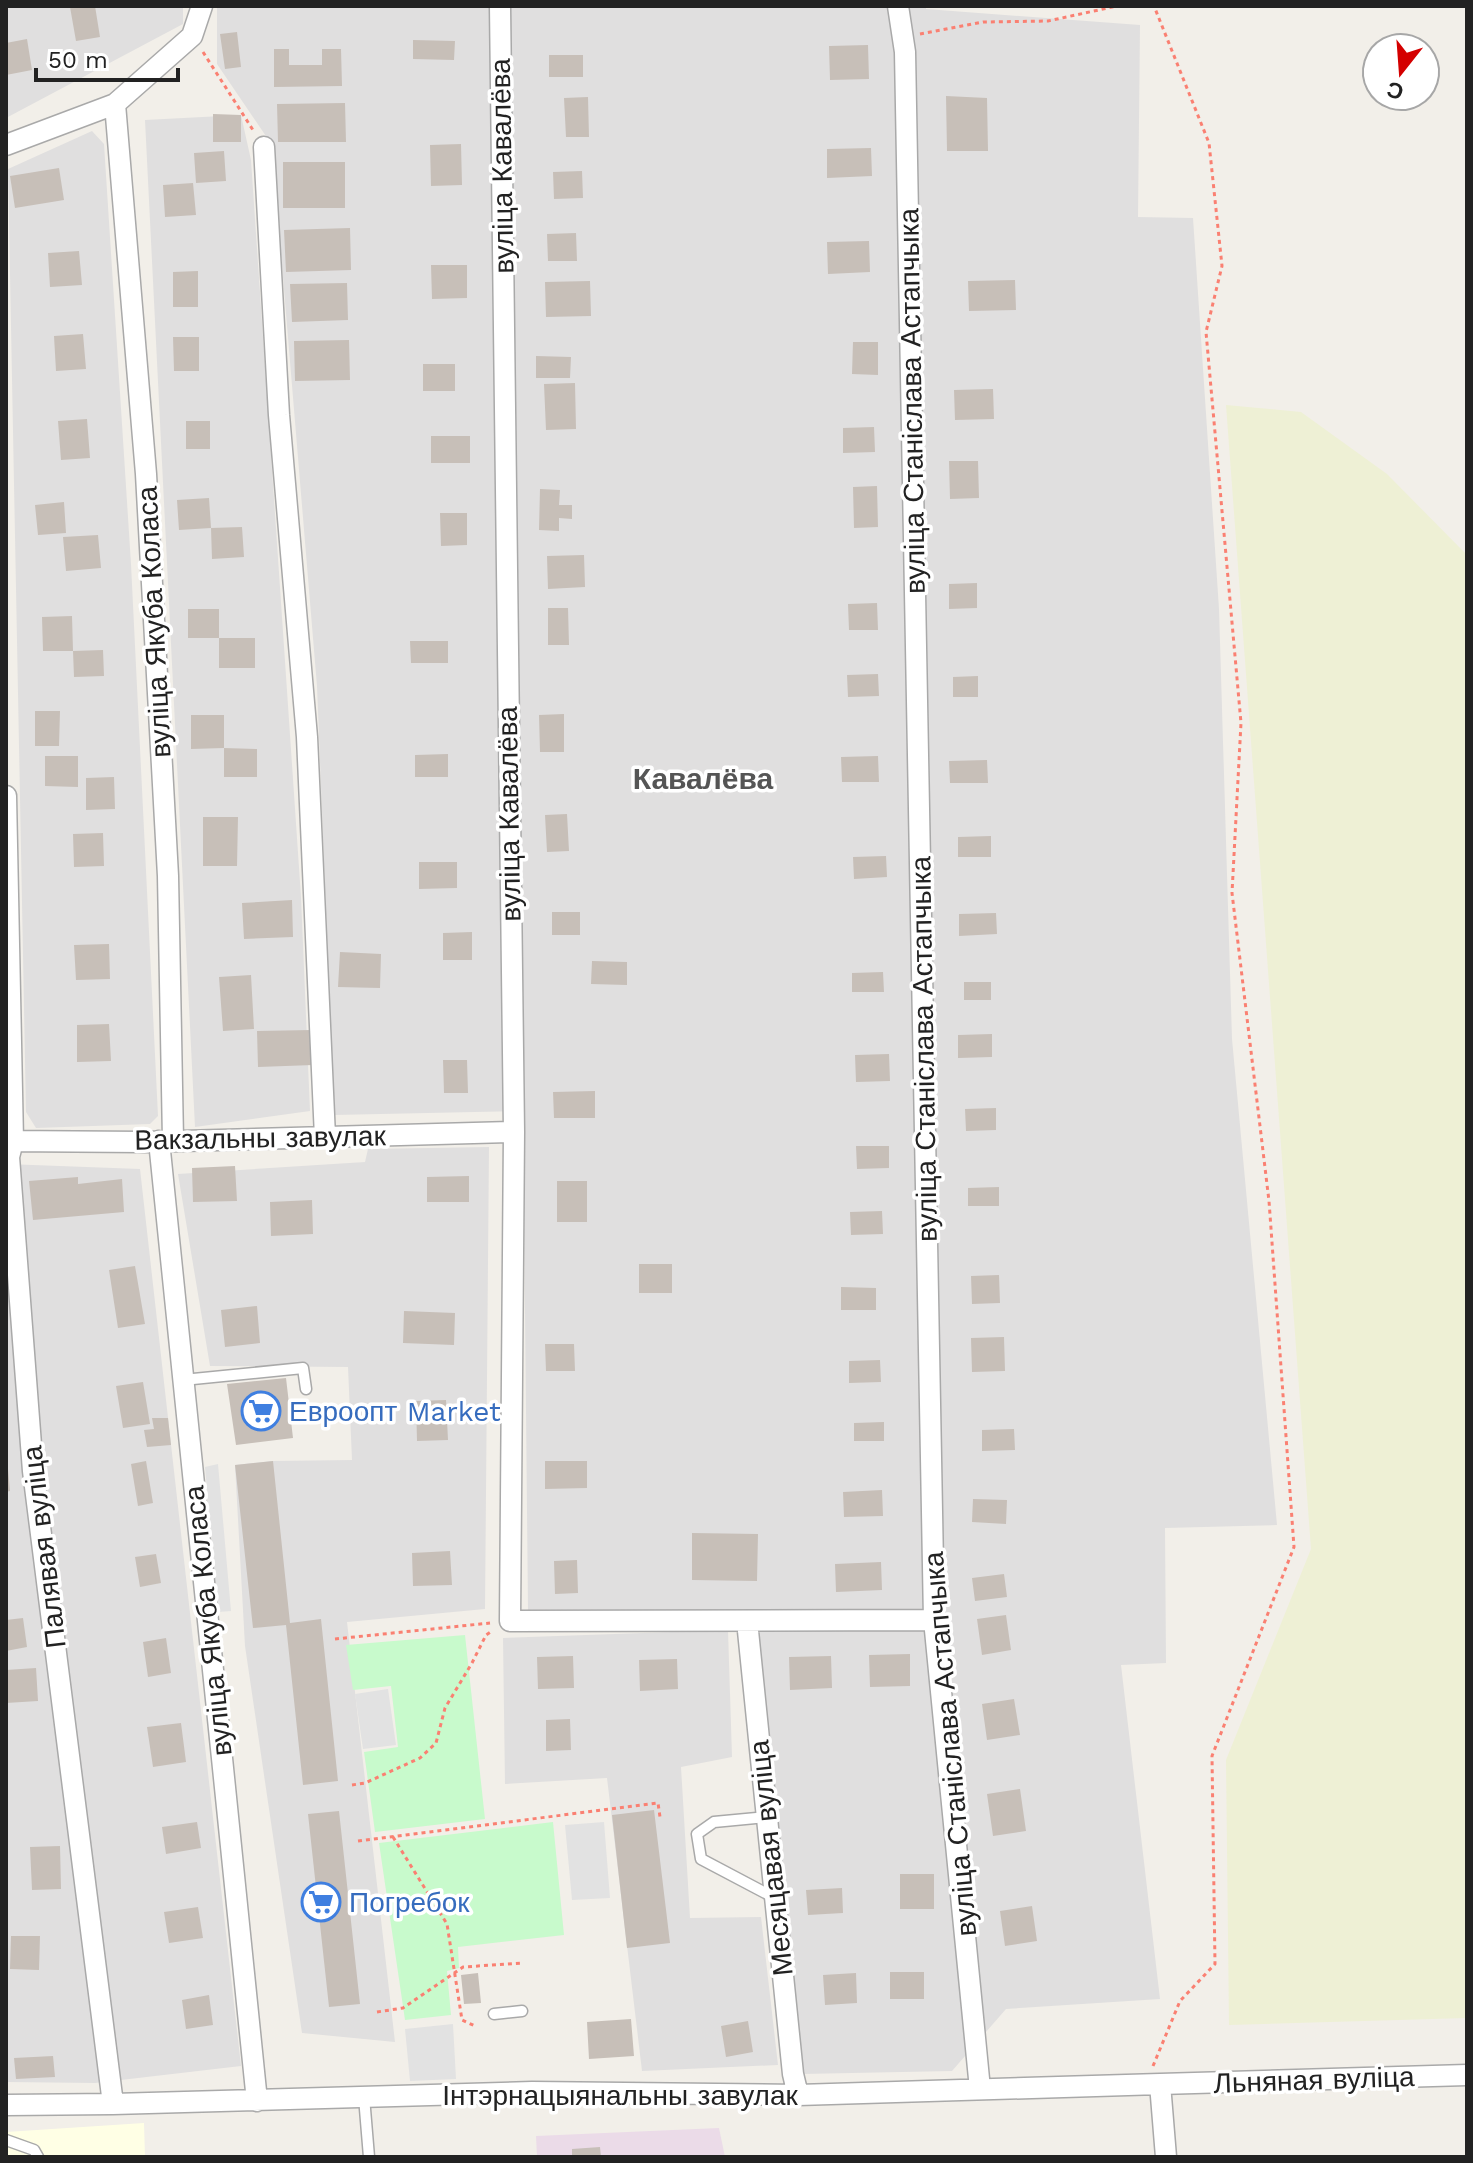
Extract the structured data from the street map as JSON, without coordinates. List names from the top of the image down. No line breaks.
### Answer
{"streets":{"street":["вуліца Кавалёва","вуліца Станіслава Астапчыка","вуліца Якуба Коласа","Вакзальны завулак","Палявая вуліца","Месяцавая вуліца","Льняная вуліца","Інтэрнацыянальны завулак"]},"crossings":[["вуліца Кавалёва","Вакзальны завулак"],["вуліца Станіслава Астапчыка","Інтэрнацыянальны завулак"],["вуліца Якуба Коласа","Вакзальны завулак"],["вуліца Якуба Коласа","Інтэрнацыянальны завулак"],["Вакзальны завулак","Палявая вуліца"],["Палявая вуліца","Інтэрнацыянальны завулак"],["Месяцавая вуліца","Інтэрнацыянальны завулак"],["Льняная вуліца","Інтэрнацыянальны завулак"]],"districts":["Кавалёва"],"places":{"supermarket":["Евроопт Market","Погребок"]},"scale_bar":"50 m","north":"bottom"}
